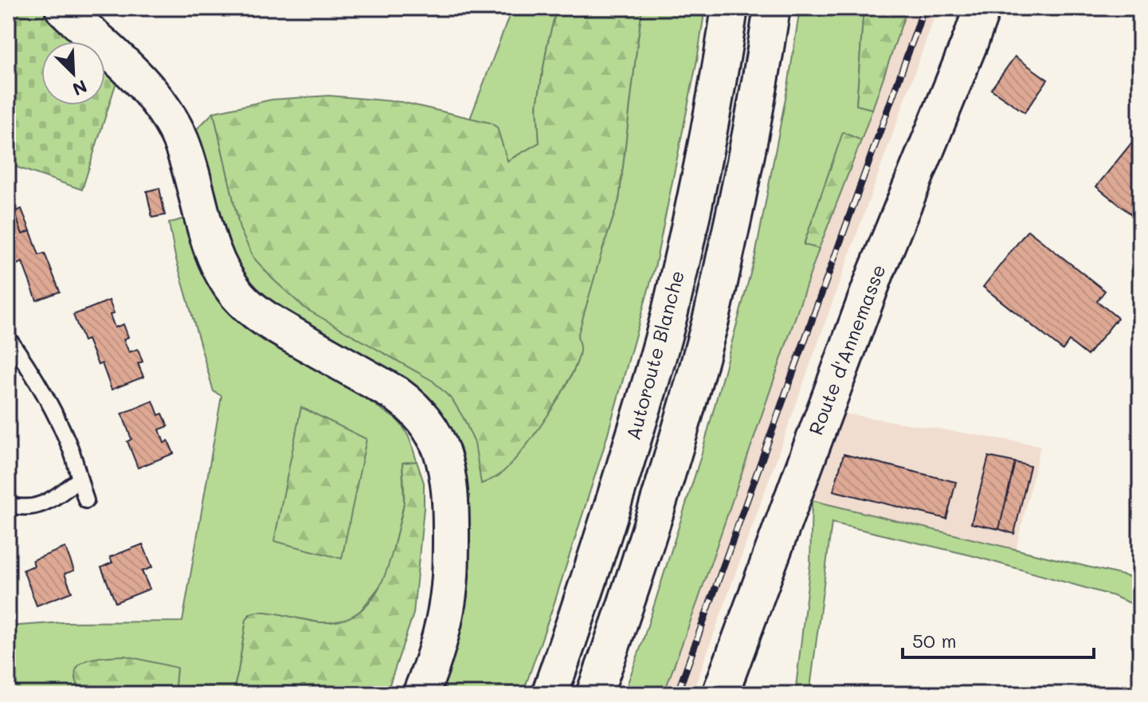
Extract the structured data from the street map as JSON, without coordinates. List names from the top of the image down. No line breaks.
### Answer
{"streets":{"main road":["Route d'Annemasse","Autoroute Blanche"]},"scale_bar":"50 m","north":"bottom right"}
